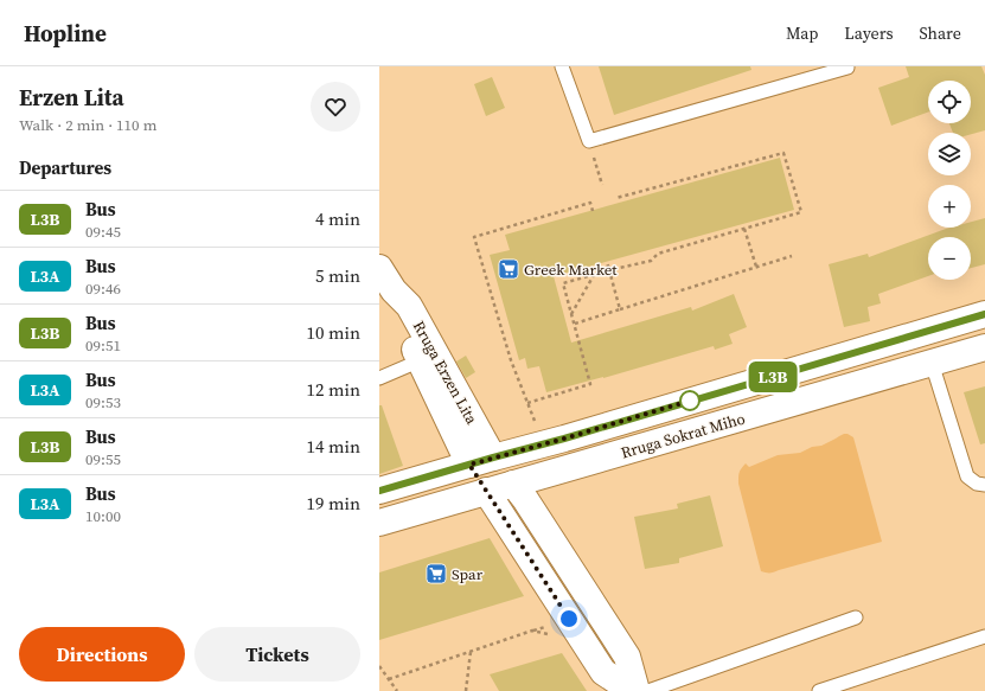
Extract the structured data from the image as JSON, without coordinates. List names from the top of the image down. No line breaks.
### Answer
{"streets":{"main road":["Rruga Erzen Lita","Rruga Sokrat Miho"]},"crossings":[["Rruga Erzen Lita","Rruga Sokrat Miho"]],"places":{"supermarket":["Greek Market","Spar"]},"lines":["bus line L3B"],"page":{"header":"Hopline","nav":["Map","Layers","Share"],"heading":[["Erzen Lita","Walk · 2 min · 110 m"],"Departures"],"on_map":"L3B","map_buttons":["+","−"],"list":[{"mark":"L3B","name":"Bus","note":"09:45","value":"4 min"},{"mark":"L3A","name":"Bus","note":"09:46","value":"5 min"},{"mark":"L3B","name":"Bus","note":"09:51","value":"10 min"},{"mark":"L3A","name":"Bus","note":"09:53","value":"12 min"},{"mark":"L3B","name":"Bus","note":"09:55","value":"14 min"},{"mark":"L3A","name":"Bus","note":"10:00","value":"19 min"}],"buttons":["Directions","Tickets"]}}
